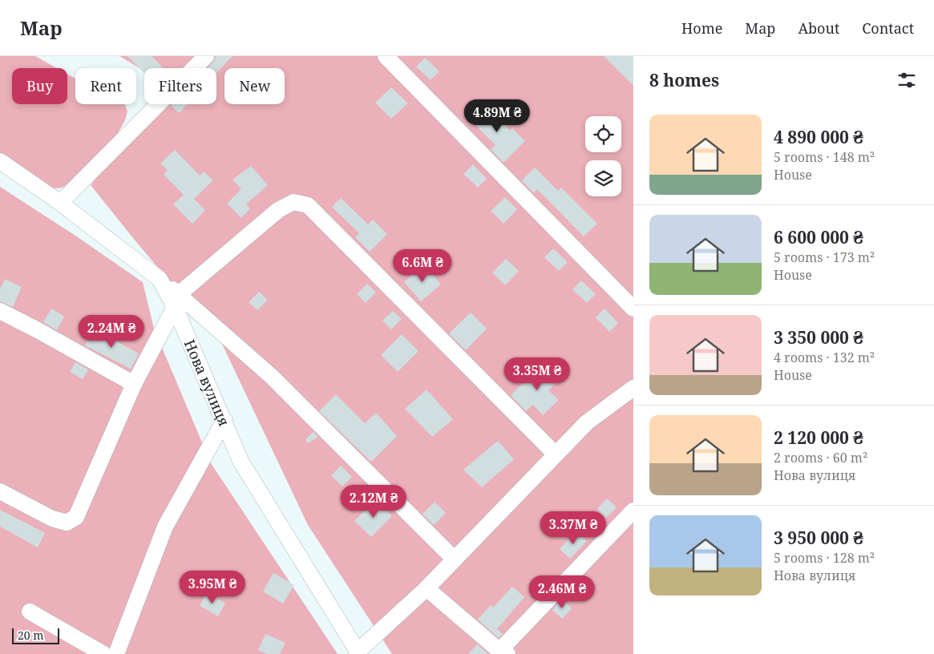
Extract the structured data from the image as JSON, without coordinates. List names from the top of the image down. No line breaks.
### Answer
{"streets":{"street":["Нова вулиця"]},"scale_bar":"20 m","page":{"header":"Map","nav":["Home","Map","About","Contact"],"heading":"8 homes","chip":["Buy","Rent","Filters","New"],"price":["4.89M ₴","6.6M ₴","2.24M ₴","3.35M ₴","2.12M ₴","3.37M ₴","3.95M ₴","2.46M ₴"],"list":[{"name":"4 890 000 ₴","note":"5 rooms · 148 m² · House"},{"name":"6 600 000 ₴","note":"5 rooms · 173 m² · House"},{"name":"3 350 000 ₴","note":"4 rooms · 132 m² · House"},{"name":"2 120 000 ₴","note":"2 rooms · 60 m² · Нова вулиця"},{"name":"3 950 000 ₴","note":"5 rooms · 128 m² · Нова вулиця"}],"scale":"20 m"}}
